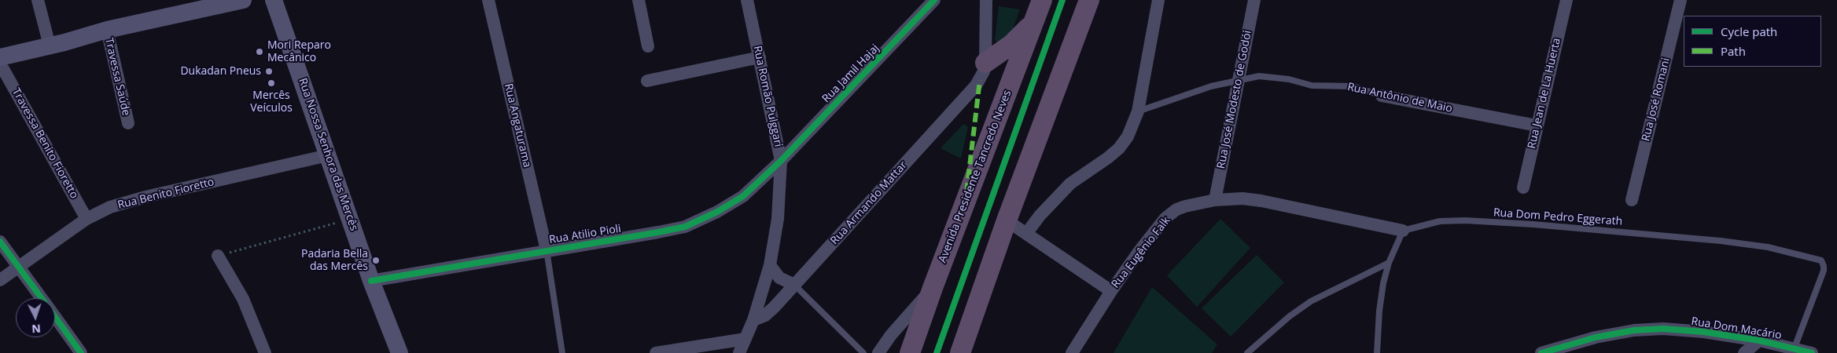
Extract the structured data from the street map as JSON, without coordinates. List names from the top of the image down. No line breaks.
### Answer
{"streets":{"highway":["Avenida Presidente Tancredo Neves"],"main road":["Rua Nossa Senhora das Mercês"],"street":["Rua Jamil Hajaj","Travessa Saúde","Rua Jean de La Huerta","Rua Romão Pulggari","Rua Antônio de Maio","Rua José Modesto de Godói","Rua José Romani","Rua Angaturama","Travessa Benito Fioretto","Rua Benito Fioretto","Rua Armando Mattar","Rua Atilio Pioli","Rua Eugênio Falk","Rua Dom Macário"],"lane":["Rua Dom Pedro Eggerath"]},"crossings":[["Rua Jamil Hajaj","Rua Romão Pulggari"],["Rua Jamil Hajaj","Rua Atilio Pioli"],["Rua Jean de La Huerta","Rua Antônio de Maio"],["Rua Romão Pulggari","Rua Armando Mattar"],["Rua Romão Pulggari","Rua Atilio Pioli"],["Rua Antônio de Maio","Rua José Modesto de Godói"],["Rua José Modesto de Godói","Rua Eugênio Falk"],["Rua Angaturama","Rua Atilio Pioli"],["Travessa Benito Fioretto","Rua Benito Fioretto"],["Rua Nossa Senhora das Mercês","Rua Benito Fioretto"],["Rua Nossa Senhora das Mercês","Rua Atilio Pioli"],["Rua Dom Pedro Eggerath","Rua Eugênio Falk"],["Rua Dom Pedro Eggerath","Rua Dom Macário"]],"places":["Mori Reparo Mecânico","Dukadan Pneus","Mercês Veículos","Padaria Bella das Mercês"],"legend":["Cycle path","Path"],"north":"bottom"}
